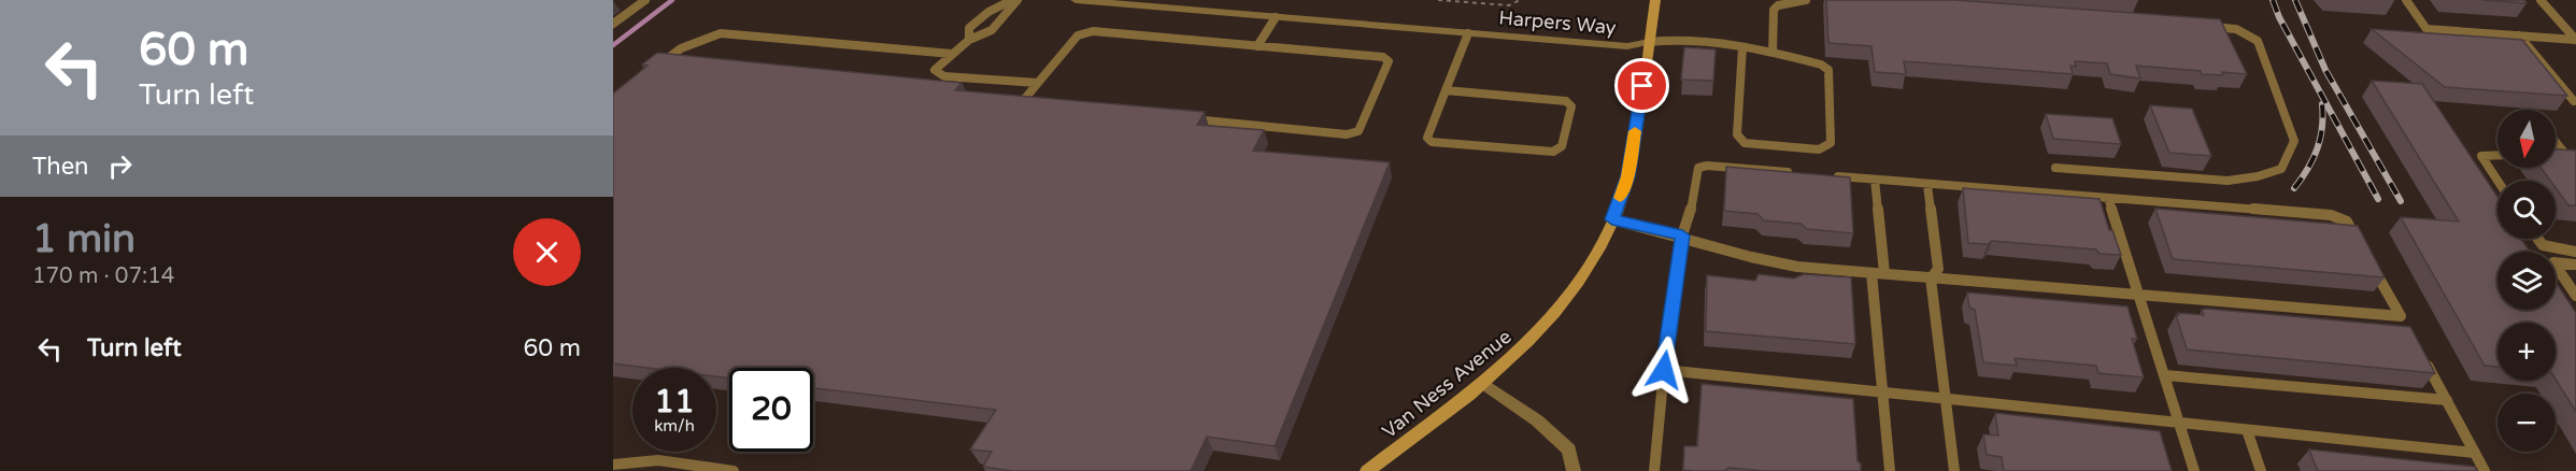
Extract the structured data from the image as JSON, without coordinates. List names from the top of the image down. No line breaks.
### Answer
{"streets":{"main road":["Van Ness Avenue"],"street":["Harpers Way"]},"crossings":[["Harpers Way","Van Ness Avenue"]],"north":"bottom","page":{"turn":["60 m","Turn left"],"map_buttons":["+","−"],"then":"Then","heading":["1 min","170 m · 07:14"],"list":[{"name":"Turn left","value":"60 m"}],"speed":"11 km/h","limit":"20"}}
